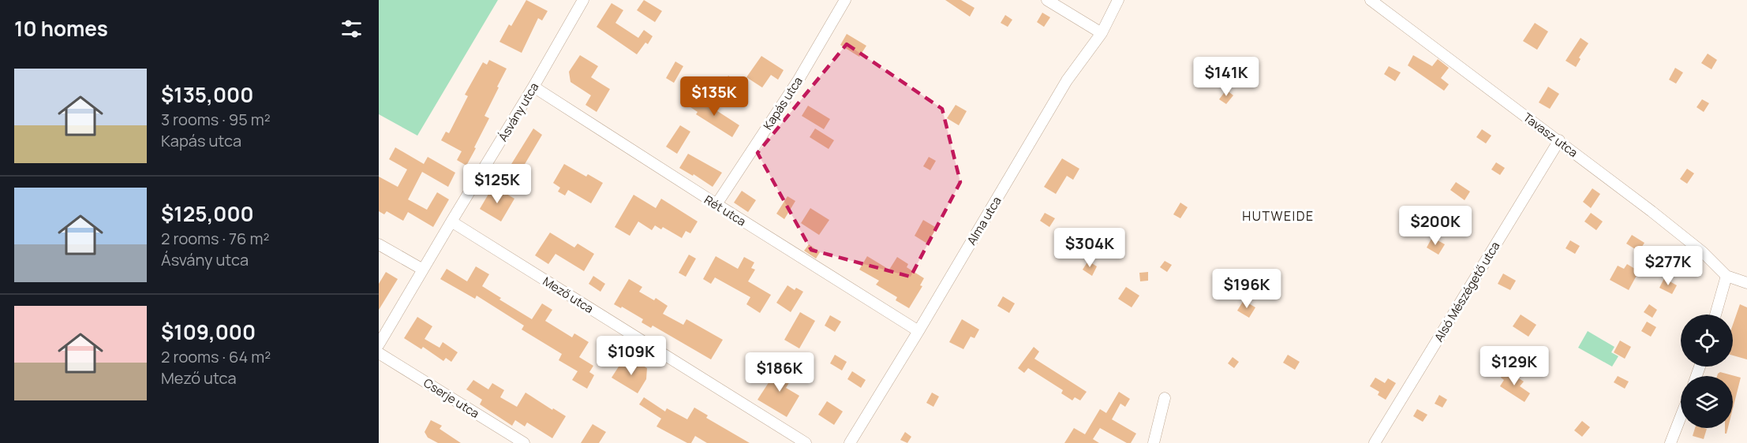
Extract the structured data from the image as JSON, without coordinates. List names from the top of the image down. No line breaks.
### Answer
{"streets":{"street":["Kapás utca","Ásvány utca","Tavasz utca","Rét utca","Alma utca","Alsó Mészégető utca","Mező utca","Cserje utca"]},"crossings":[["Kapás utca","Rét utca"],["Ásvány utca","Rét utca"],["Ásvány utca","Mező utca"],["Tavasz utca","Alsó Mészégető utca"],["Rét utca","Alma utca"]],"districts":["HUTWEIDE"],"page":{"heading":"10 homes","list":[{"name":"$135,000","note":"3 rooms · 95 m² · Kapás utca"},{"name":"$125,000","note":"2 rooms · 76 m² · Ásvány utca"},{"name":"$109,000","note":"2 rooms · 64 m² · Mező utca"}],"price":["$141K","$135K","$125K","$200K","$304K","$277K","$196K","$109K","$129K","$186K"]}}
